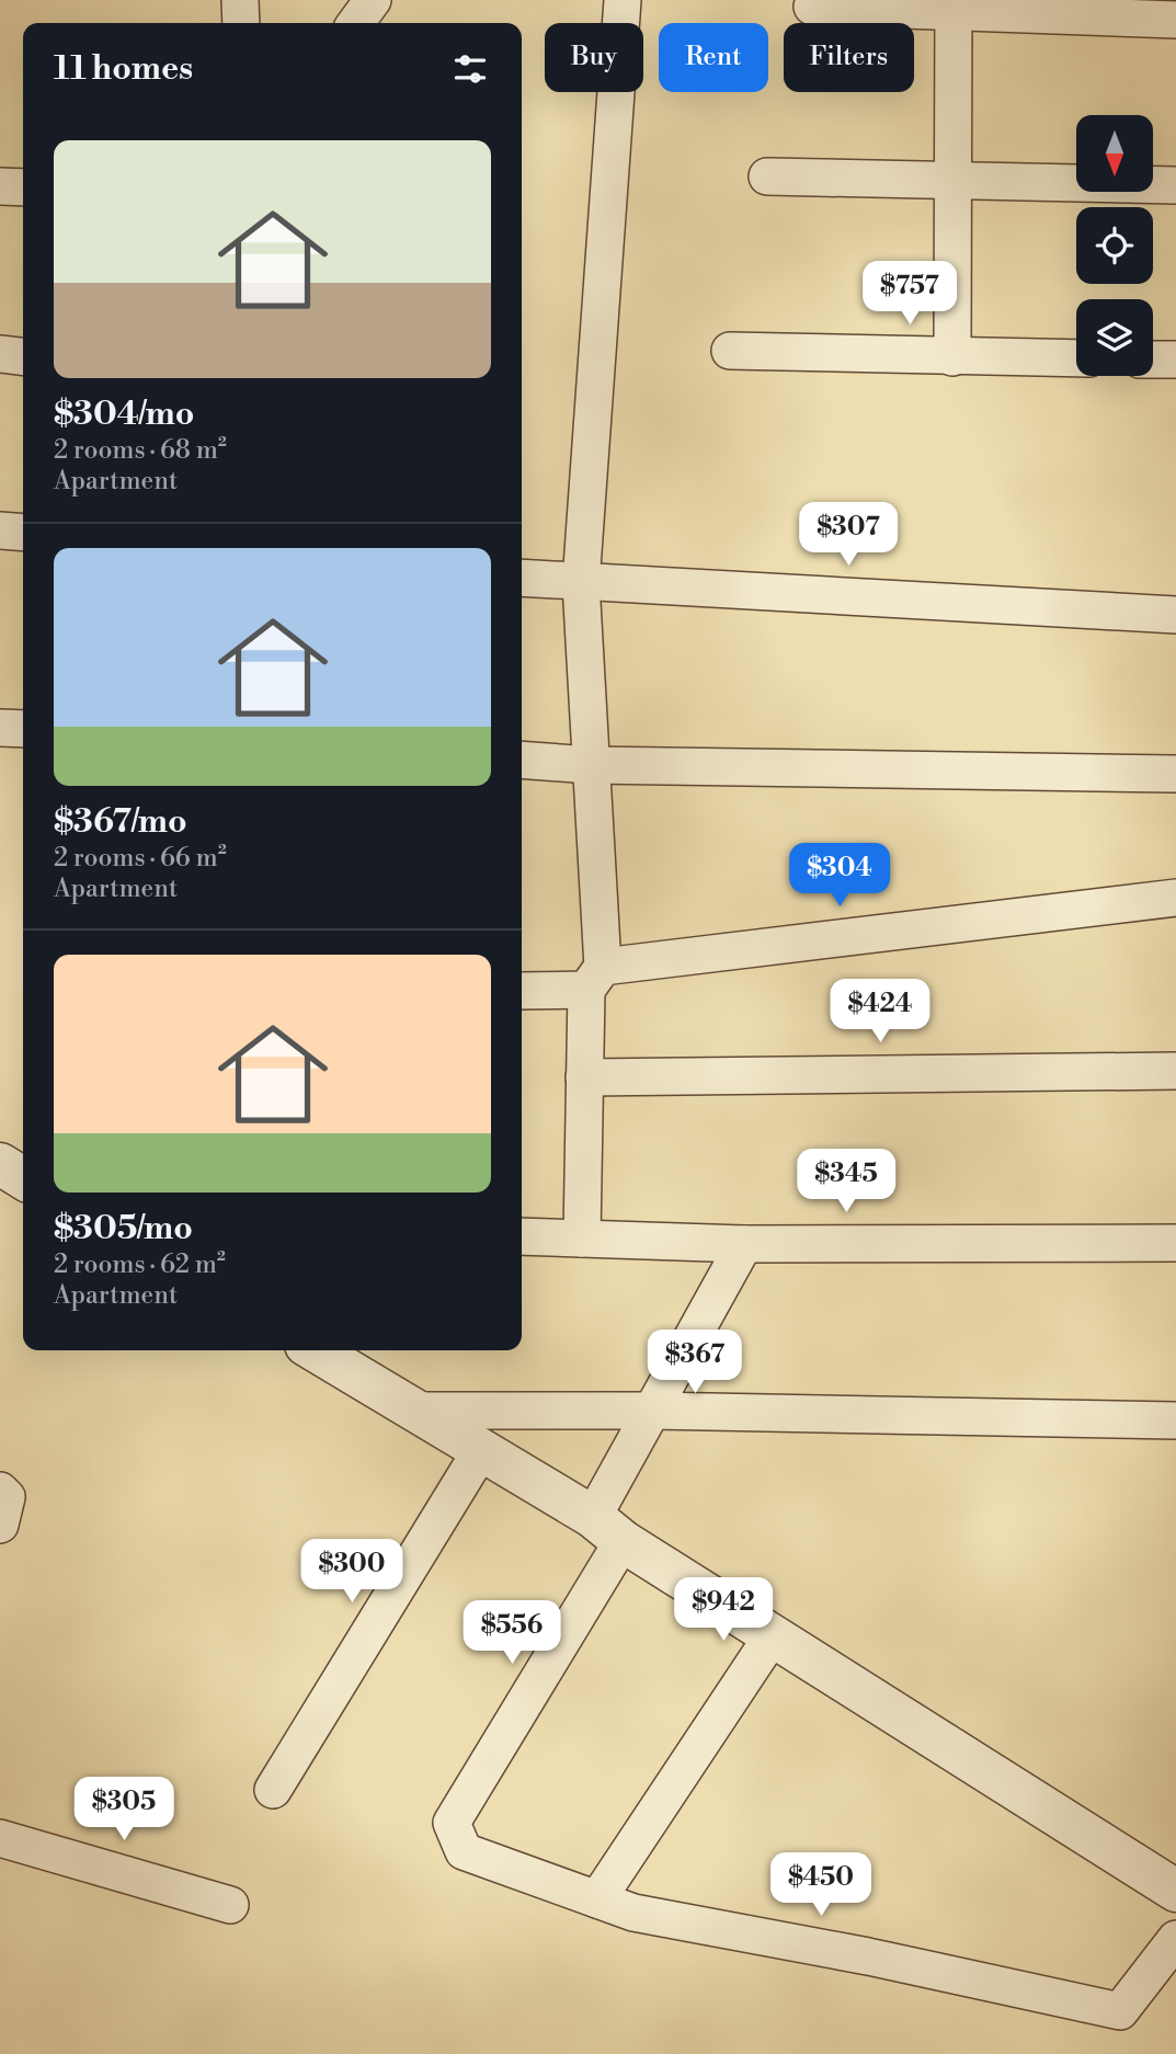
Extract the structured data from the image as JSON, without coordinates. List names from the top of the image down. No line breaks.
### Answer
{"north":"bottom","page":{"chip":["Buy","Rent","Filters"],"heading":"11 homes","list":[{"name":"$304/mo","note":"2 rooms · 68 m² · Apartment"},{"name":"$367/mo","note":"2 rooms · 66 m² · Apartment"},{"name":"$305/mo","note":"2 rooms · 62 m² · Apartment"}],"price":["$757","$307","$304","$424","$345","$367","$300","$942","$556","$305","$450"]}}
